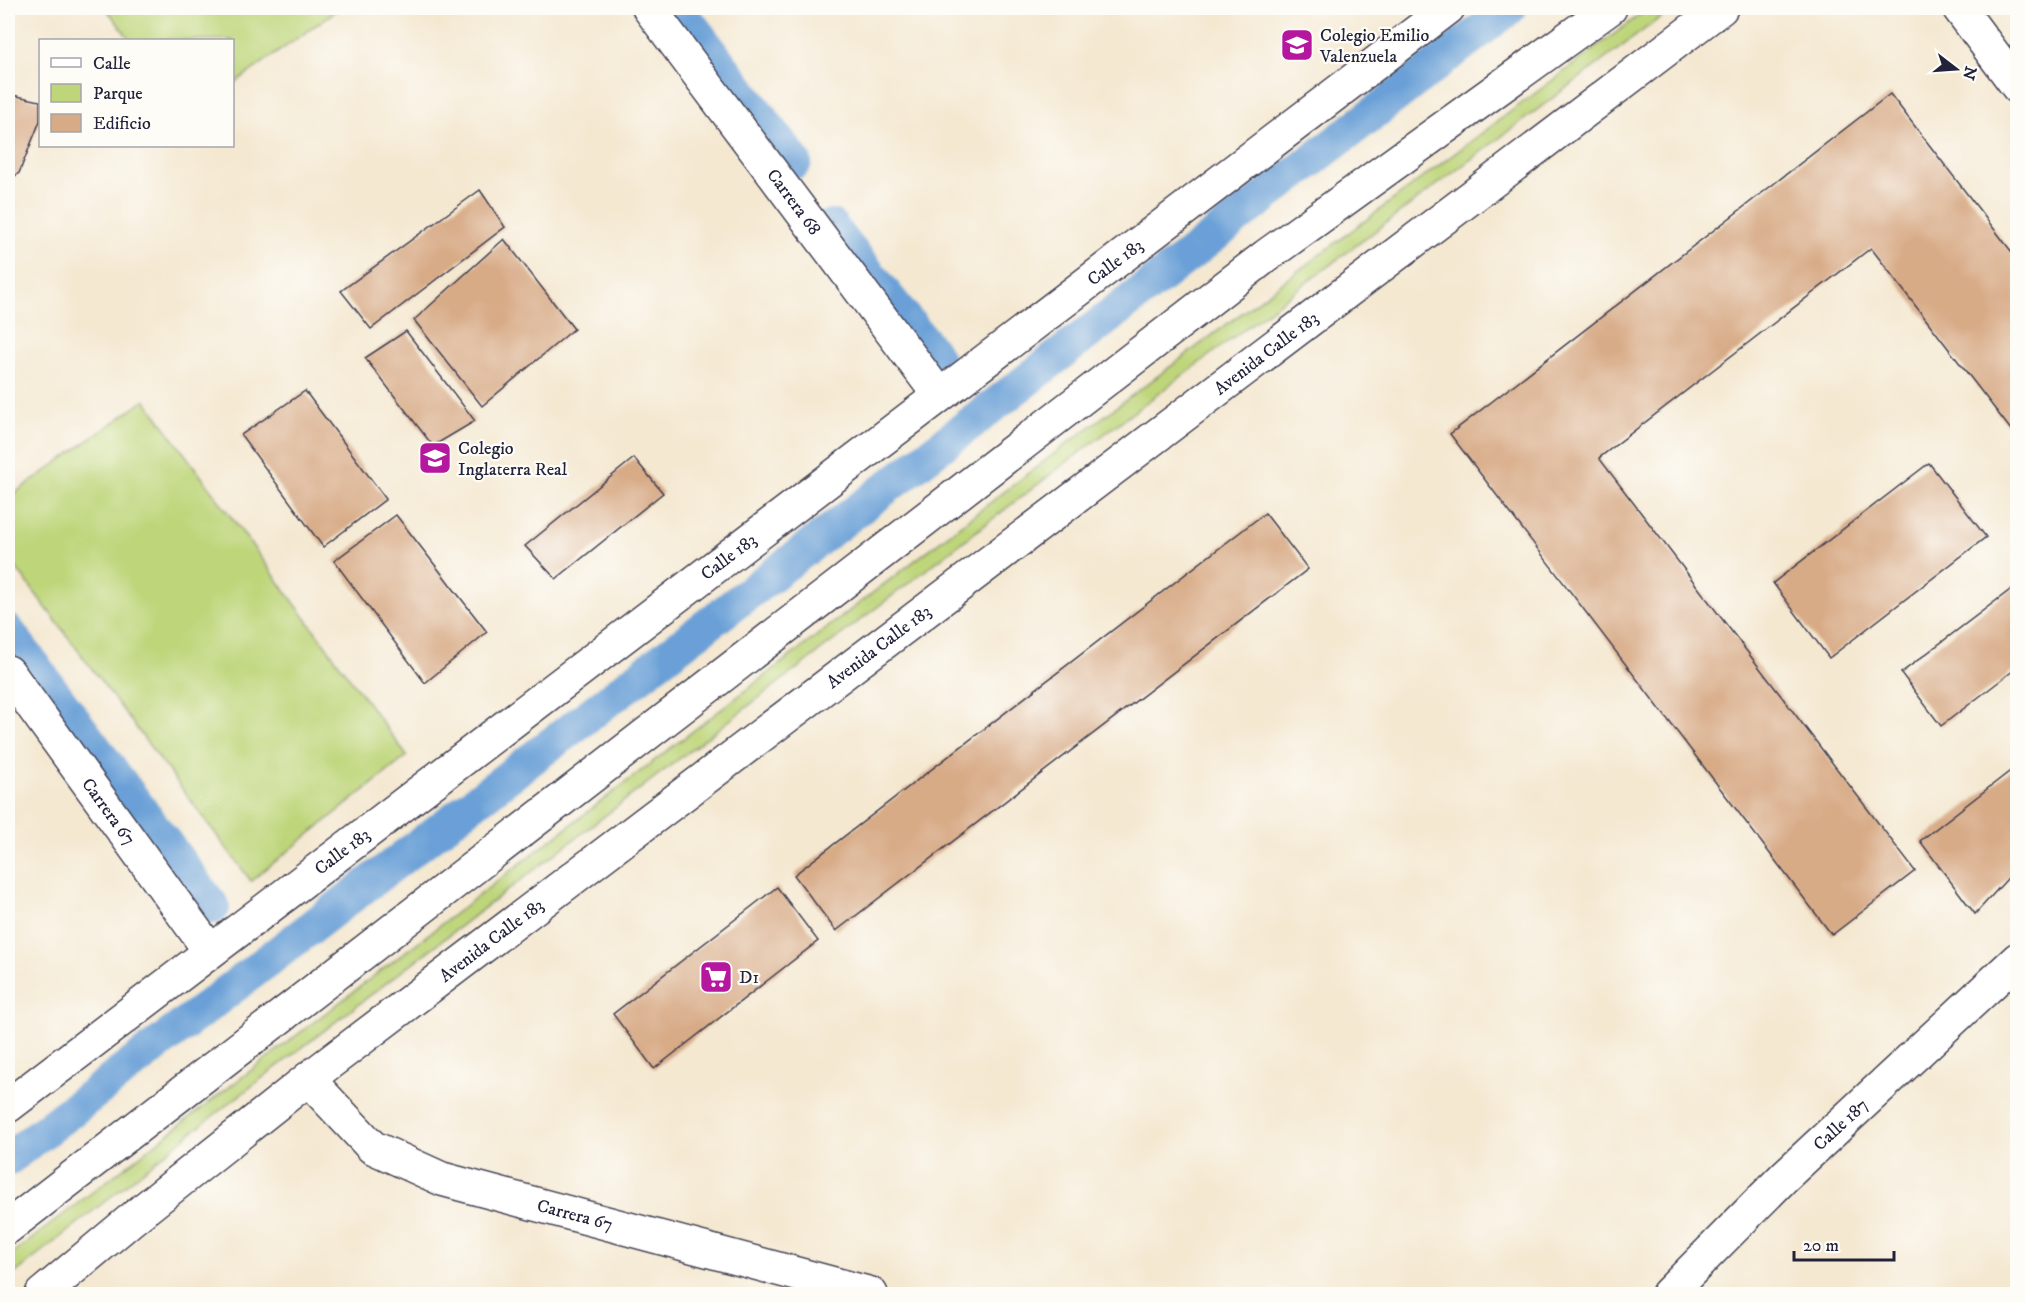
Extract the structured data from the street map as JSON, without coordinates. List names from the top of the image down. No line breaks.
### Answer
{"streets":{"main road":["Carrera 68","Calle 183","Avenida Calle 183","Carrera 67","Calle 187"]},"crossings":[["Carrera 68","Calle 183"],["Calle 183","Carrera 67"],["Avenida Calle 183","Carrera 67"]],"places":{"school or university":["Colegio Emilio Valenzuela","Colegio Inglaterra Real"],"supermarket":["D1"]},"legend":["Calle","Parque","Edificio"],"scale_bar":"20 m","north":"right"}
